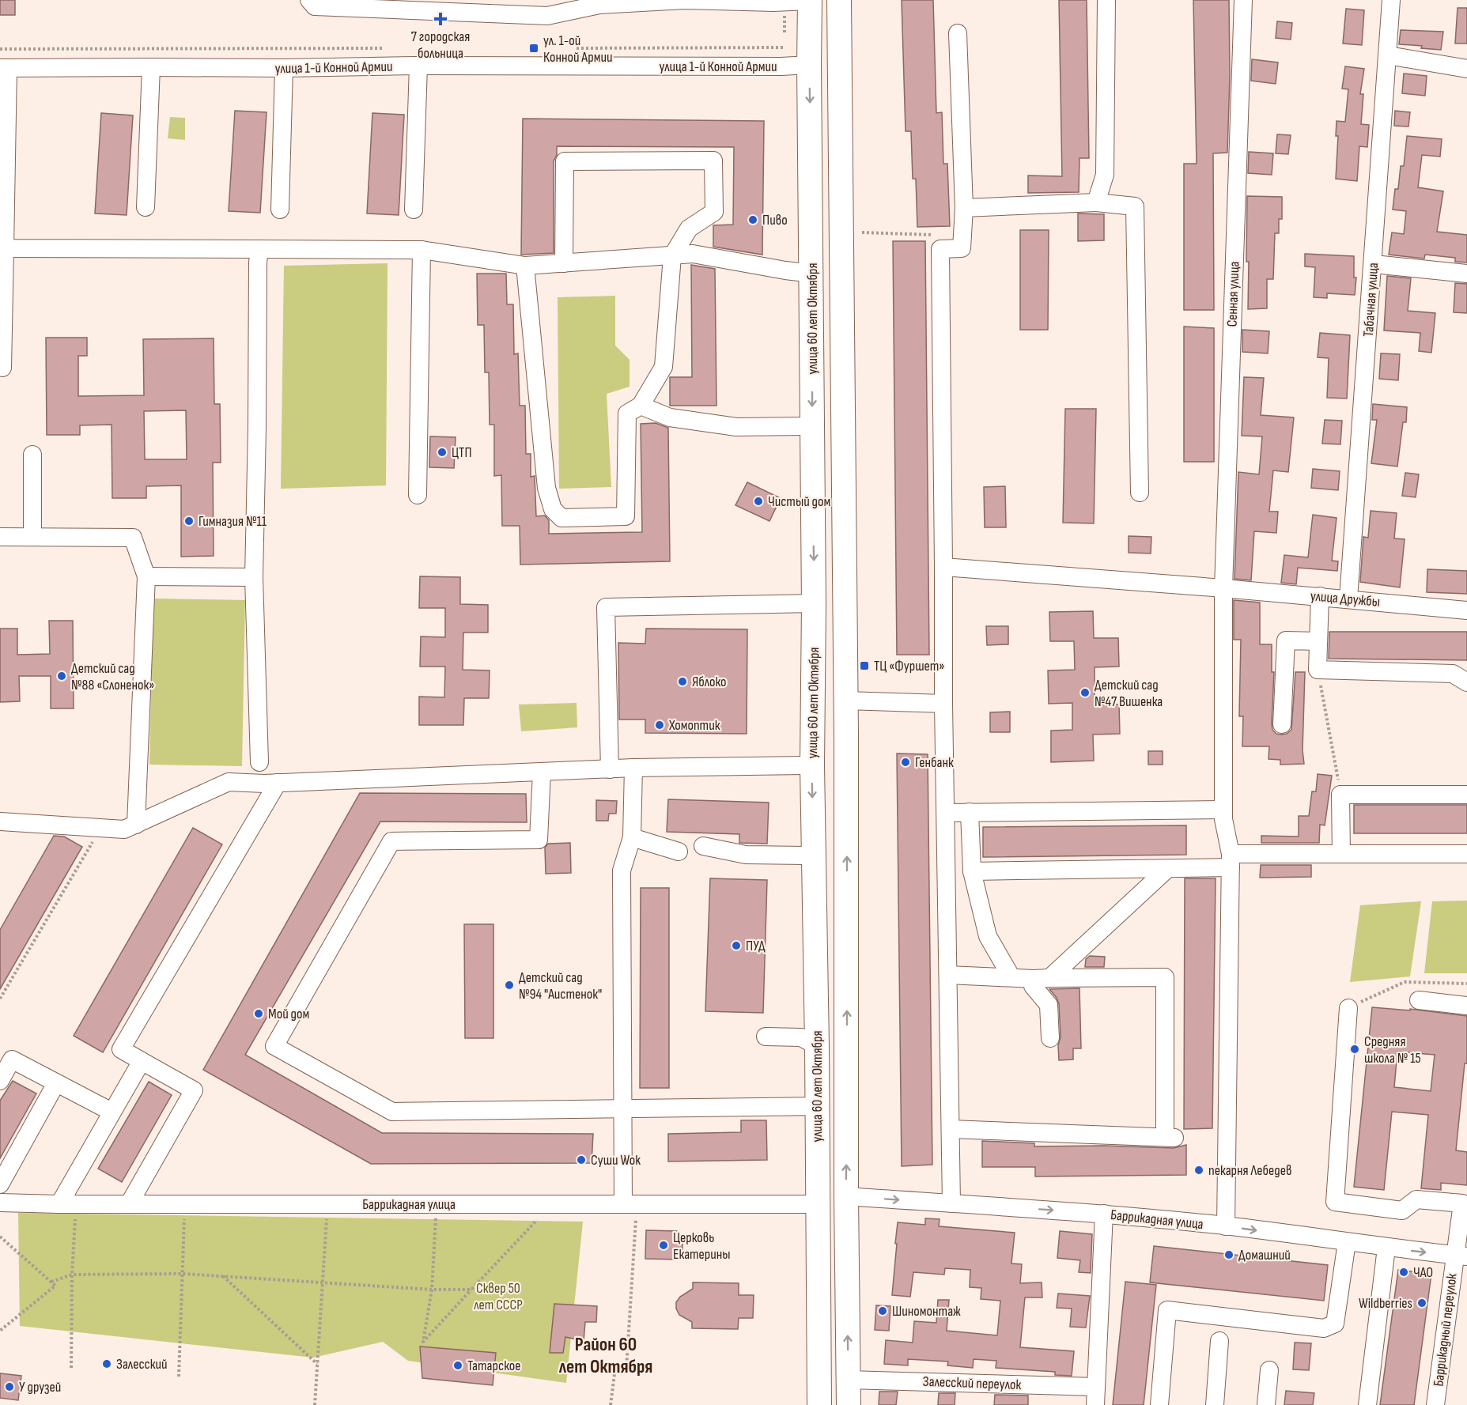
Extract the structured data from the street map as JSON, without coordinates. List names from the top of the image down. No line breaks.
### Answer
{"streets":{"main road":["улица 60 лет Октября"],"street":["улица 1-й Конной Армии","Сенная улица","Табачная улица","улица Дружбы","Баррикадная улица","Баррикадный переулок","Залесский переулок"]},"crossings":[["улица 1-й Конной Армии","улица 60 лет Октября"],["Сенная улица","улица Дружбы"],["Сенная улица","Баррикадная улица"],["Табачная улица","улица Дружбы"],["улица 60 лет Октября","Баррикадная улица"],["улица 60 лет Октября","Залесский переулок"],["Баррикадная улица","Баррикадный переулок"]],"districts":["Район 60 лет Октября"],"parks":["Сквер 50 лет СССР"],"places":{"health":["7 городская больница"],"transit":["ул. 1-ой Конной Армии","ТЦ «Фуршет»"],"other":["Пиво","ЦТП","Чистый дом","Гимназия №11","Детский сад №88 «Слоненок»","Яблоко","Детский сад №47 Вишенка","Хомоптик","Генбанк","ПУД","Детский сад №94 \"Аистенок\"","Мой дом","Средняя школа № 15","Суши Wok","пекарня Лебедев","Церковь Екатерины","Домашний","ЧАО","Wildberries","Шиномонтаж","Залесский","Татарское","У друзей"]}}
